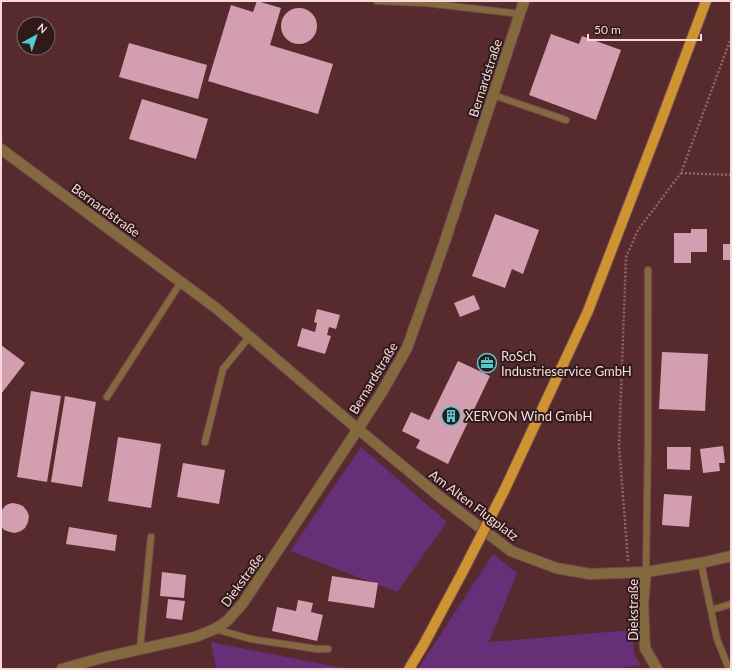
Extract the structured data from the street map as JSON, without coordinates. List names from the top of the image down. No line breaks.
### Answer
{"streets":{"street":["Bernardstraße","Am Alten Flugplatz","Diekstraße"]},"crossings":[["Bernardstraße","Am Alten Flugplatz"],["Bernardstraße","Diekstraße"],["Am Alten Flugplatz","Diekstraße"]],"places":{"office":["RoSch Industrieservice GmbH"],"building":["XERVON Wind GmbH"]},"scale_bar":"50 m","north":"top right"}
